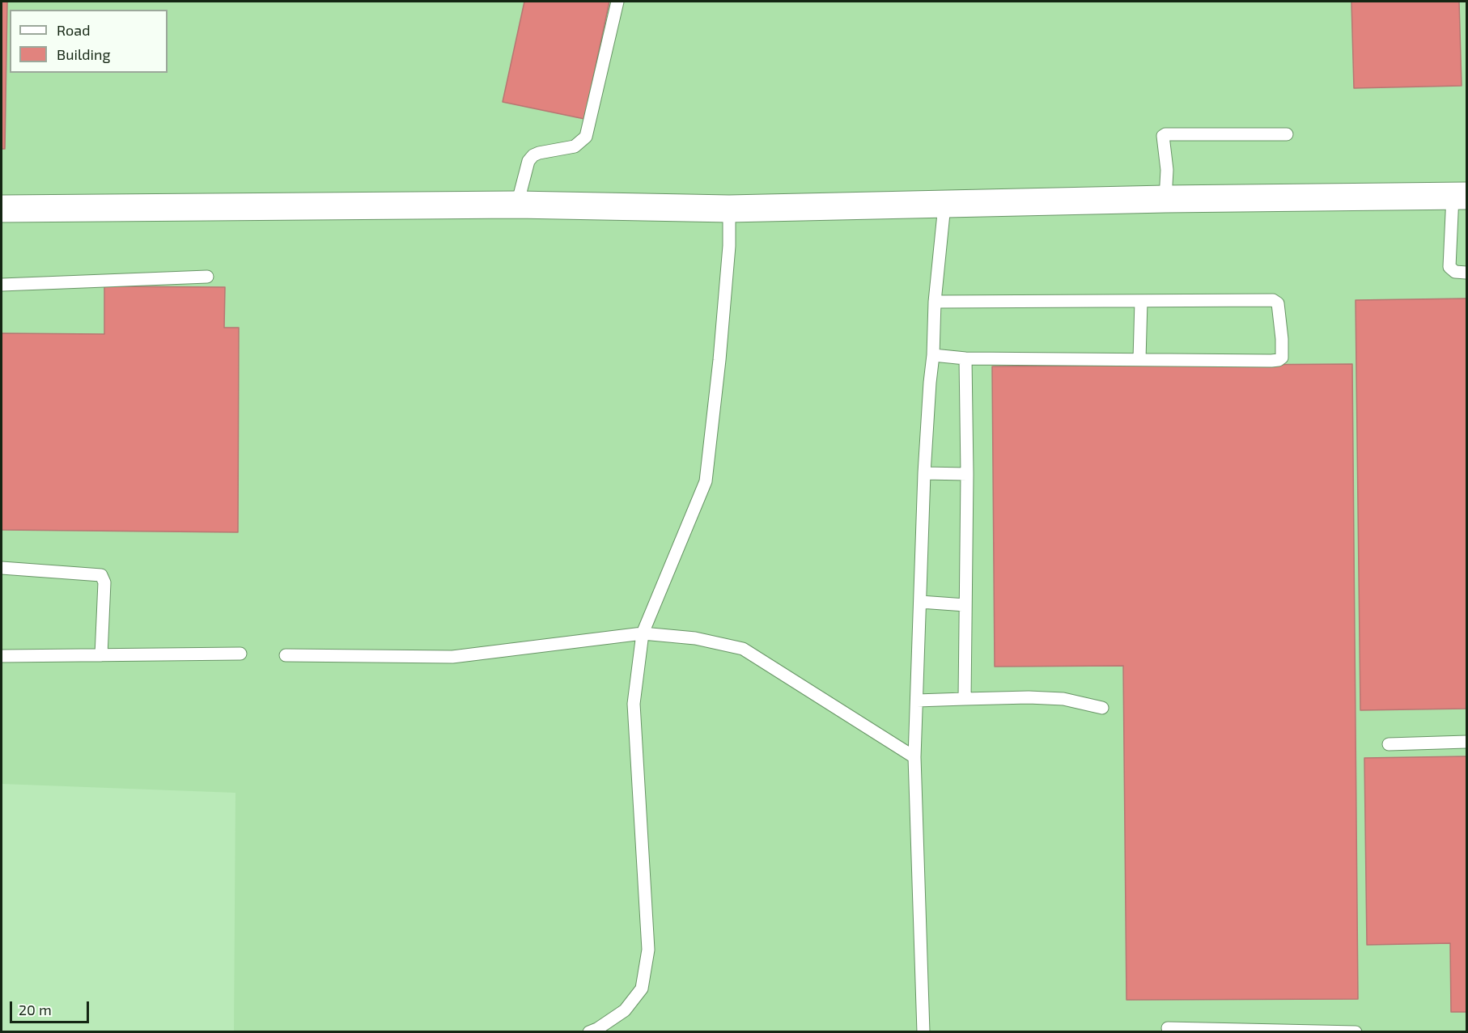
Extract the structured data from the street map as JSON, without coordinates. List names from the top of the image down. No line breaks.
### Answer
{"legend":["Road","Building"],"scale_bar":"20 m"}
